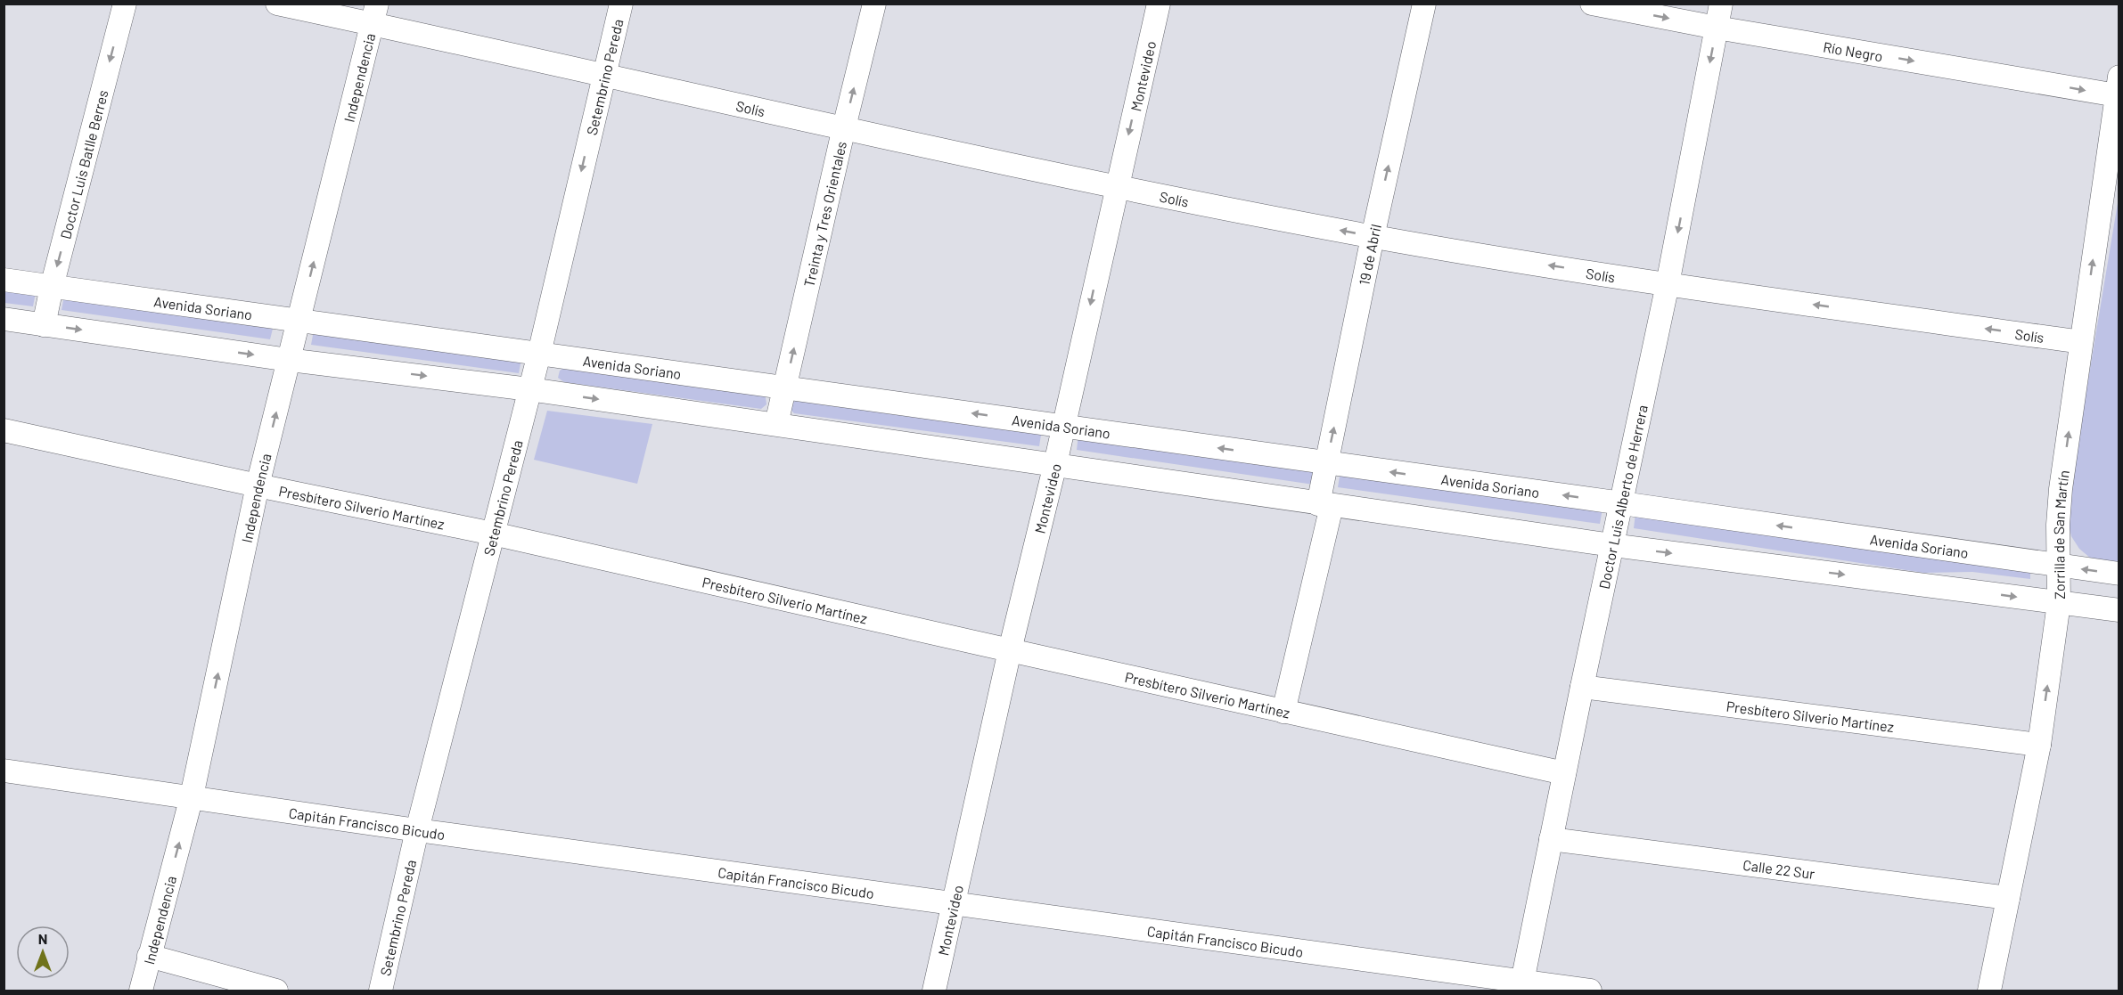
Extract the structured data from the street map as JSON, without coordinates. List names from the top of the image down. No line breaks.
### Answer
{"streets":{"street":["Río Negro","Montevideo","Independencia","Setembrino Pereda","Solís","Doctor Luis Batlle Berres","Treinta y Tres Orientales","19 de Abril","Avenida Soriano","Doctor Luis Alberto de Herrera","Presbítero Silverio Martínez","Zorrilla de San Martín","Capitán Francisco Bicudo","Calle 22 Sur"]},"crossings":[["Río Negro","Doctor Luis Alberto de Herrera"],["Río Negro","Zorrilla de San Martín"],["Montevideo","Solís"],["Montevideo","Avenida Soriano"],["Montevideo","Presbítero Silverio Martínez"],["Montevideo","Capitán Francisco Bicudo"],["Independencia","Solís"],["Independencia","Avenida Soriano"],["Independencia","Presbítero Silverio Martínez"],["Independencia","Capitán Francisco Bicudo"],["Setembrino Pereda","Solís"],["Setembrino Pereda","Avenida Soriano"],["Setembrino Pereda","Presbítero Silverio Martínez"],["Setembrino Pereda","Capitán Francisco Bicudo"],["Solís","Treinta y Tres Orientales"],["Solís","19 de Abril"],["Solís","Doctor Luis Alberto de Herrera"],["Solís","Zorrilla de San Martín"],["Doctor Luis Batlle Berres","Avenida Soriano"],["Treinta y Tres Orientales","Avenida Soriano"],["19 de Abril","Avenida Soriano"],["19 de Abril","Presbítero Silverio Martínez"],["Avenida Soriano","Doctor Luis Alberto de Herrera"],["Avenida Soriano","Zorrilla de San Martín"],["Doctor Luis Alberto de Herrera","Presbítero Silverio Martínez"],["Doctor Luis Alberto de Herrera","Capitán Francisco Bicudo"],["Doctor Luis Alberto de Herrera","Calle 22 Sur"],["Presbítero Silverio Martínez","Zorrilla de San Martín"],["Zorrilla de San Martín","Calle 22 Sur"]],"one_way":["Río Negro","Montevideo","Independencia","Solís","Doctor Luis Batlle Berres","Treinta y Tres Orientales","19 de Abril","Zorrilla de San Martín"],"north":"top"}
